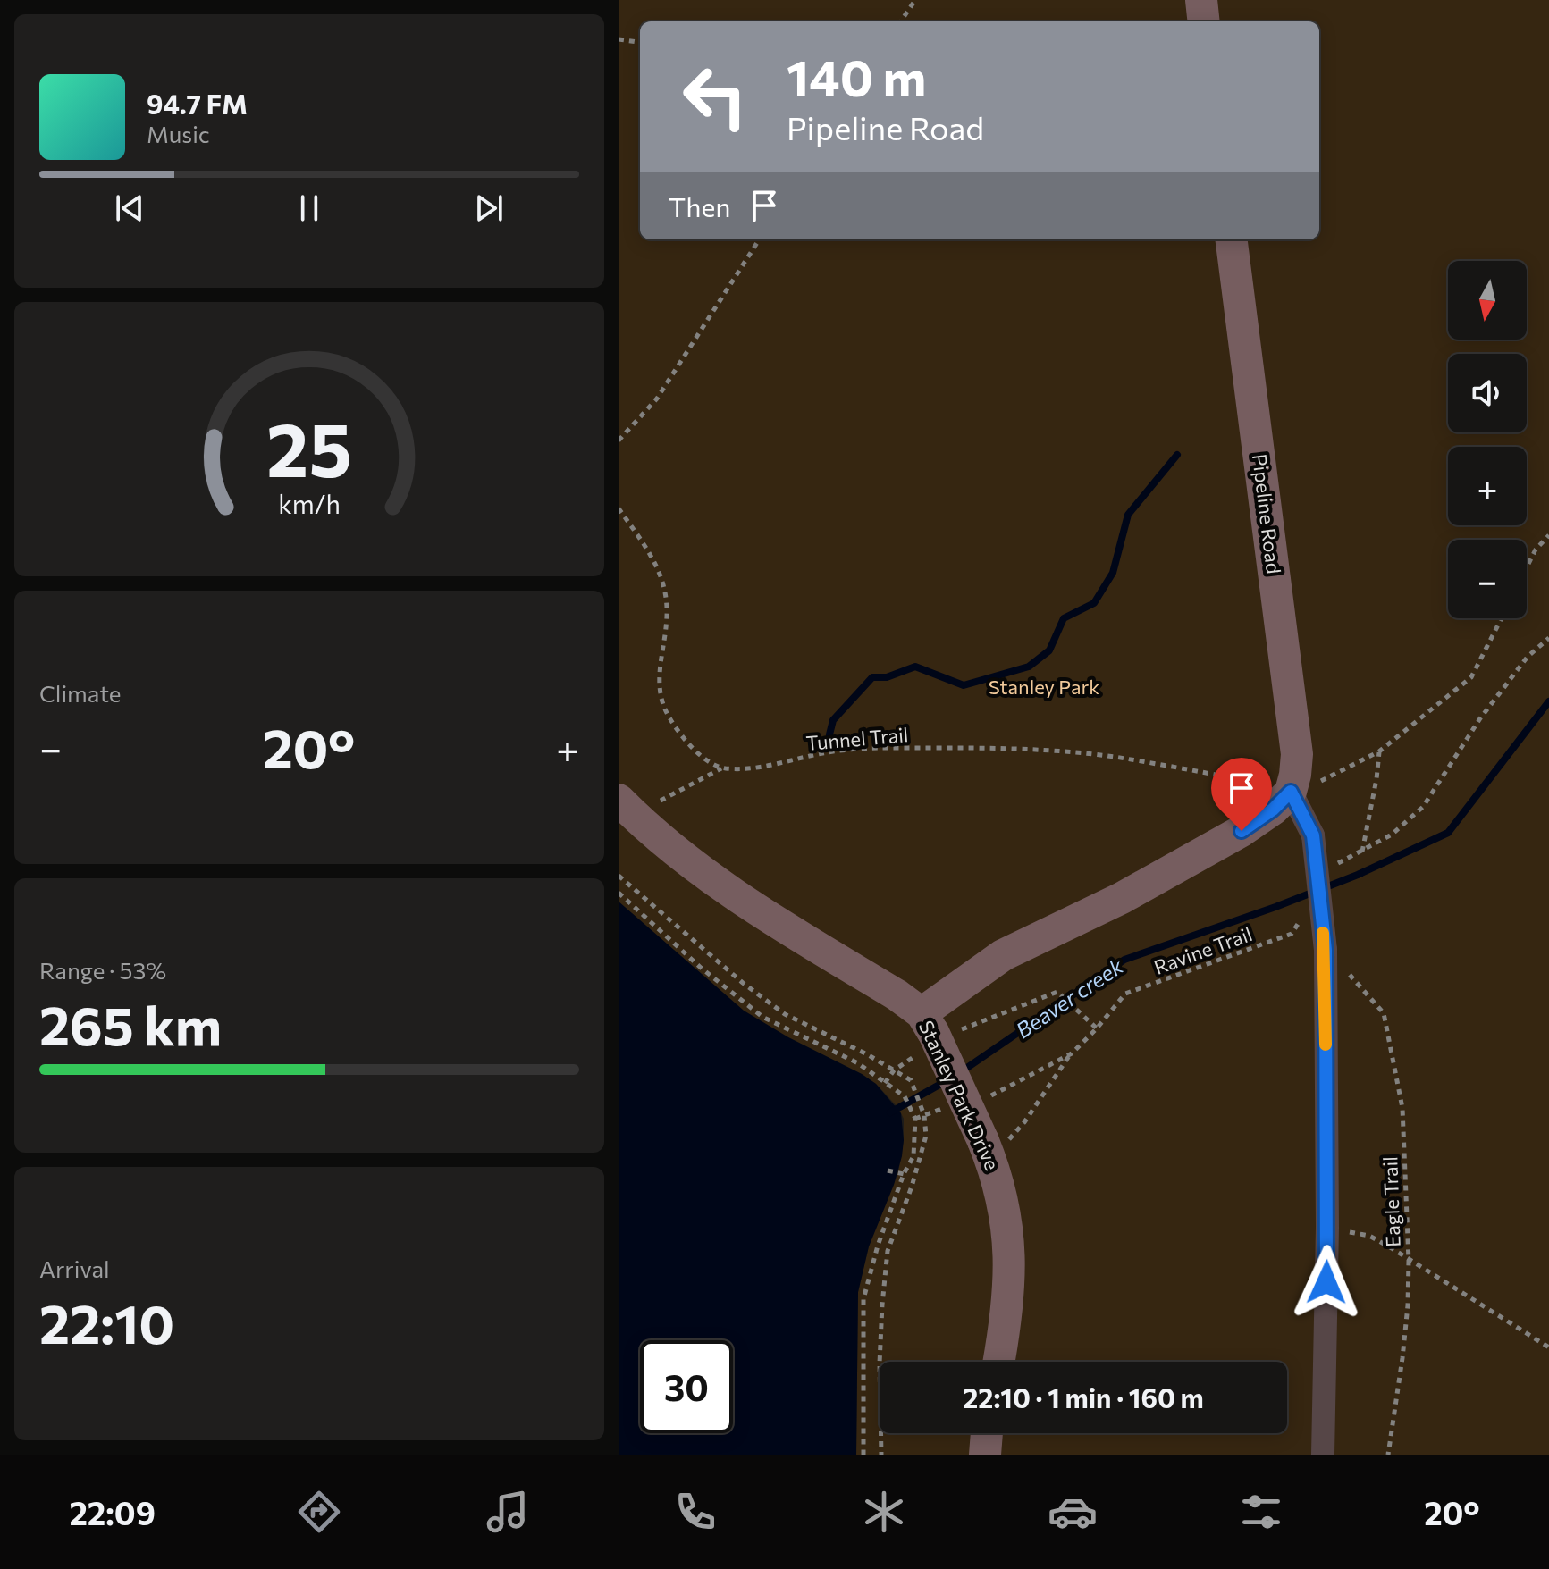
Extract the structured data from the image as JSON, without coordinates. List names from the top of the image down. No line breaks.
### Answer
{"streets":{"street":["Pipeline Road","Stanley Park Drive"],"path":["Tunnel Trail","Ravine Trail","Eagle Trail"]},"crossings":[["Pipeline Road","Tunnel Trail"]],"water":["Beaver creek"],"parks":["Stanley Park"],"north":"bottom","page":{"turn":["140 m","Pipeline Road"],"song":["94.7 FM","Music"],"then":"Then","map_buttons":["+","−"],"tile":["Climate",["Range · 53%","265 km"],["Arrival","22:10"]],"heat":["−","20°","+"],"limit":"30","trip":"22:10 · 1 min · 160 m","tabs":["22:09","20°"],"gauge":["25","km/h"]}}
